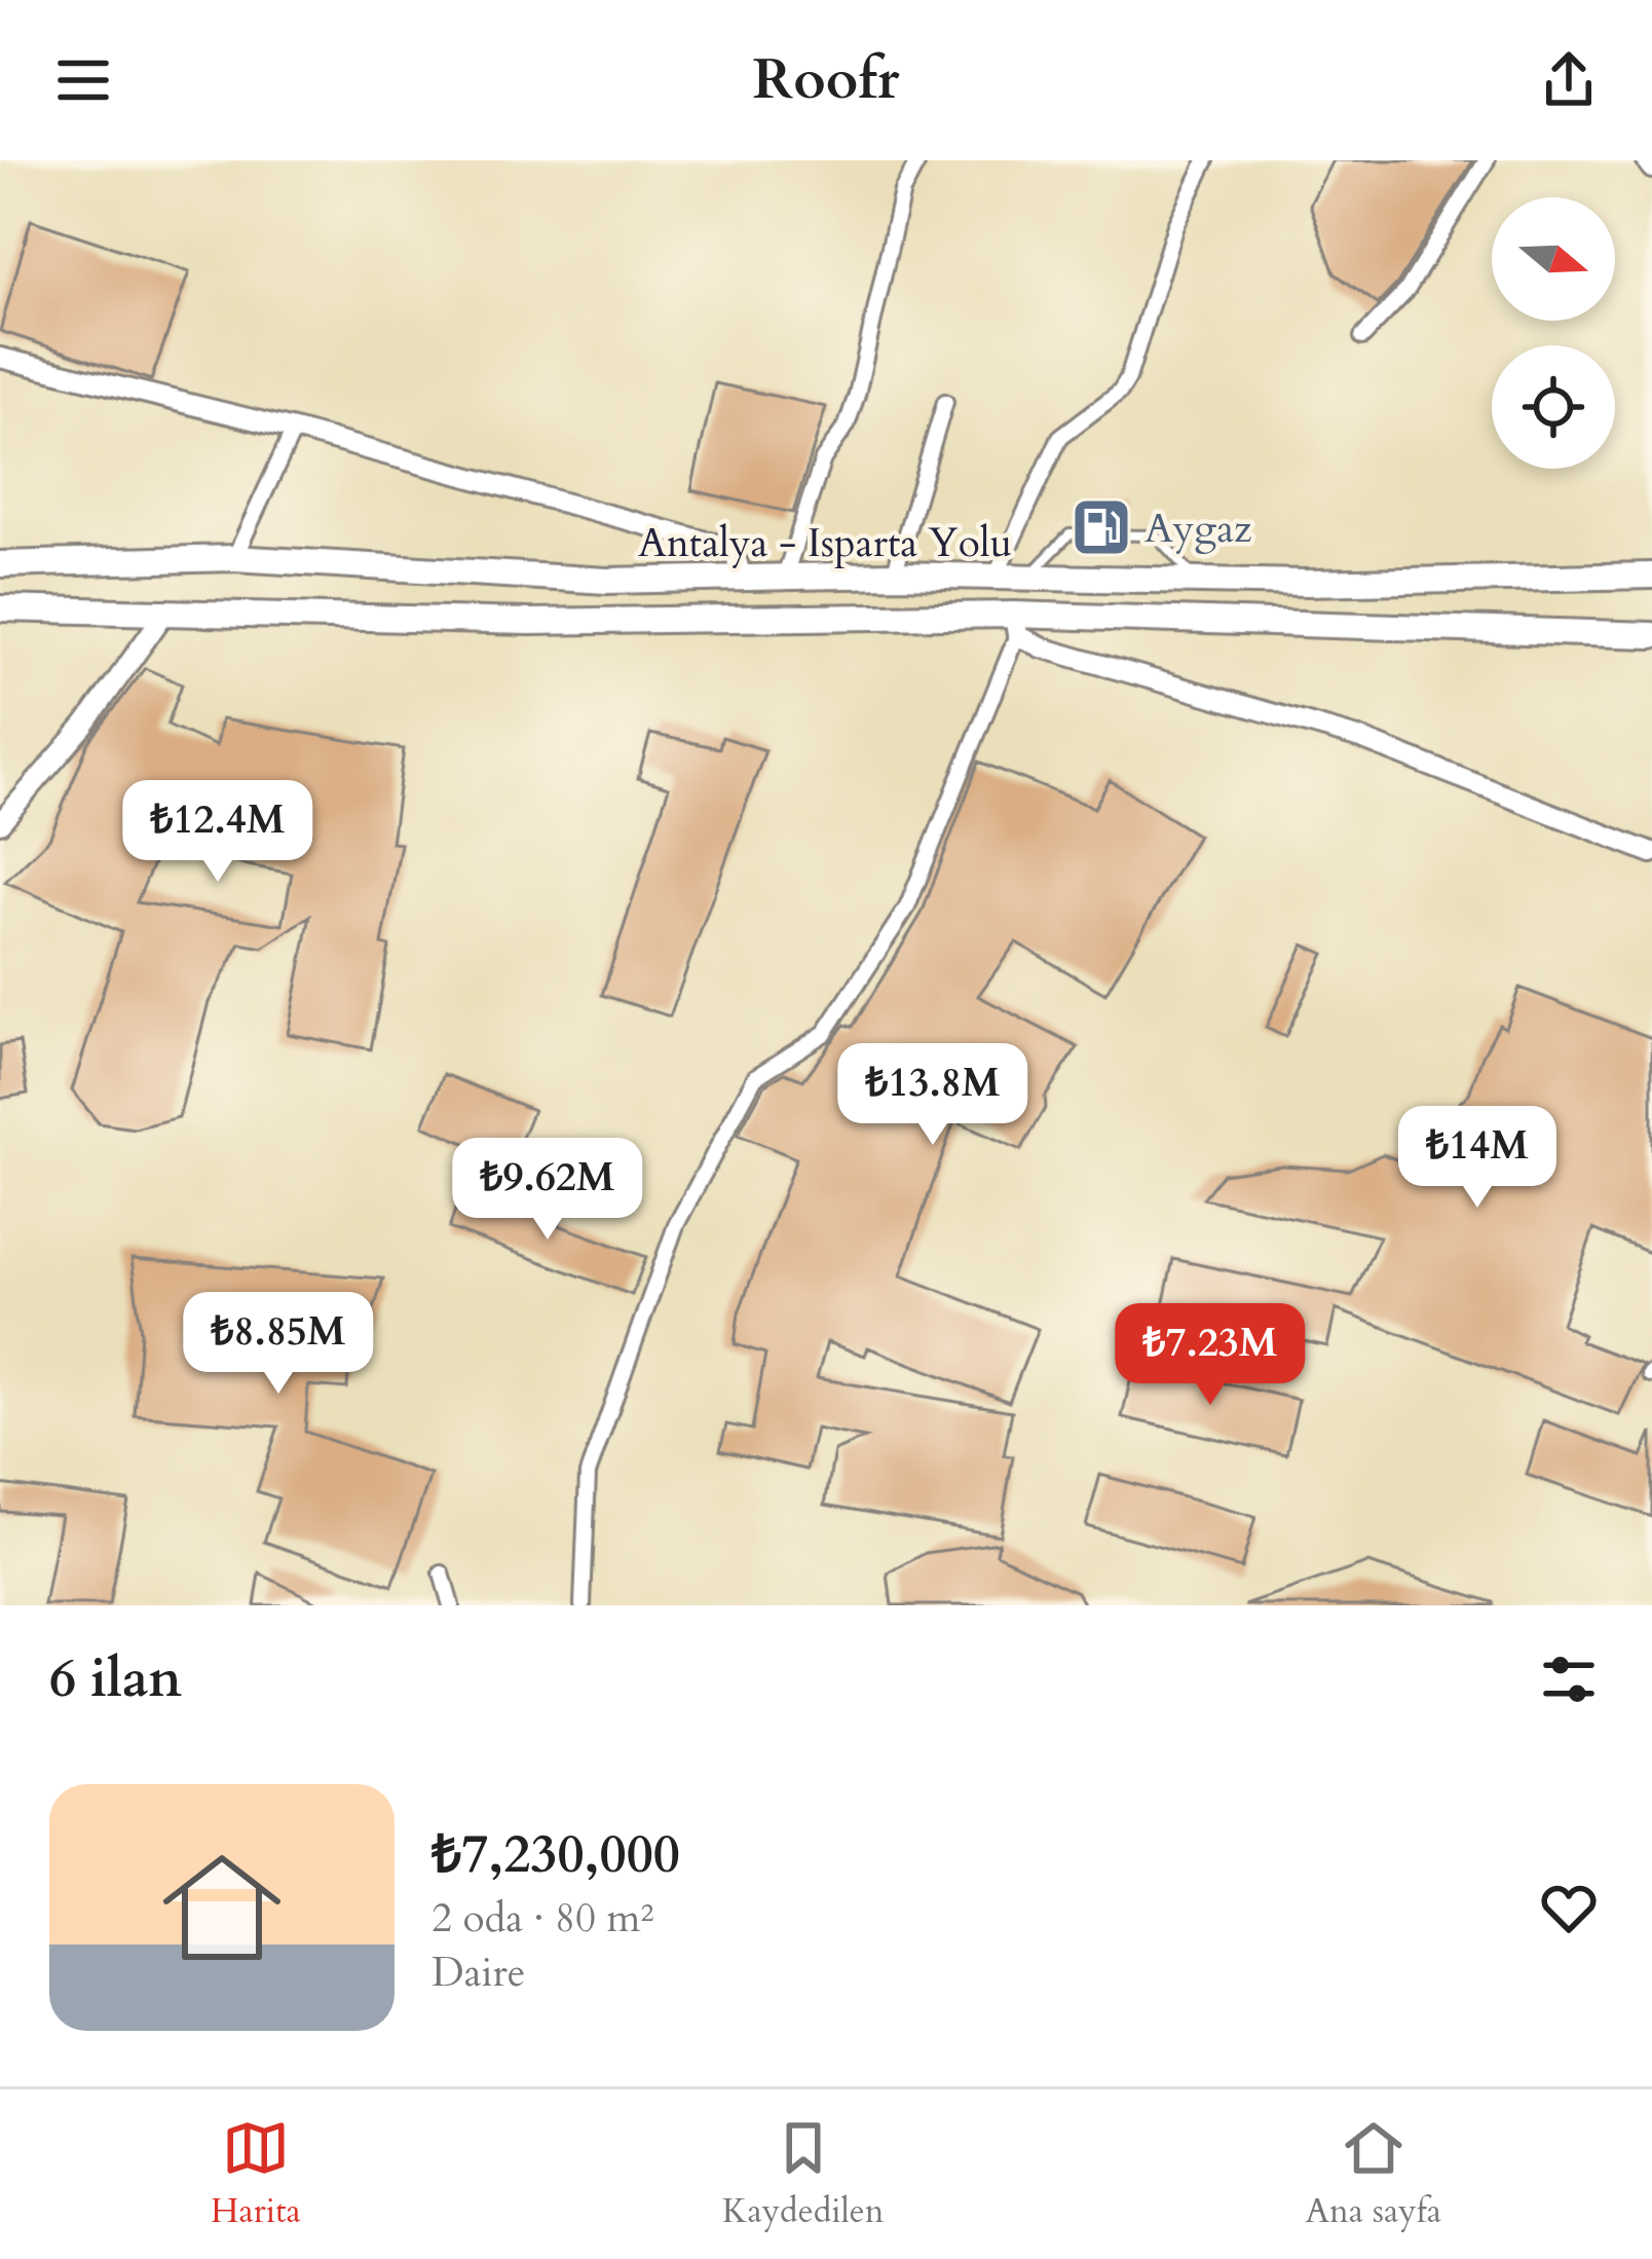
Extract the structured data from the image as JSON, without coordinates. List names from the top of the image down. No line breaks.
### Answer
{"streets":{"highway":["Antalya - Isparta Yolu"]},"places":{"fuel station":["Aygaz"]},"north":"right","page":{"header":"Roofr","price":["₺12.4M","₺13.8M","₺14M","₺9.62M","₺8.85M","₺7.23M"],"heading":"6 ilan","list":[{"name":"₺7,230,000","note":"2 oda · 80 m² · Daire"}],"tabs":["Harita","Kaydedilen","Ana sayfa"]}}
